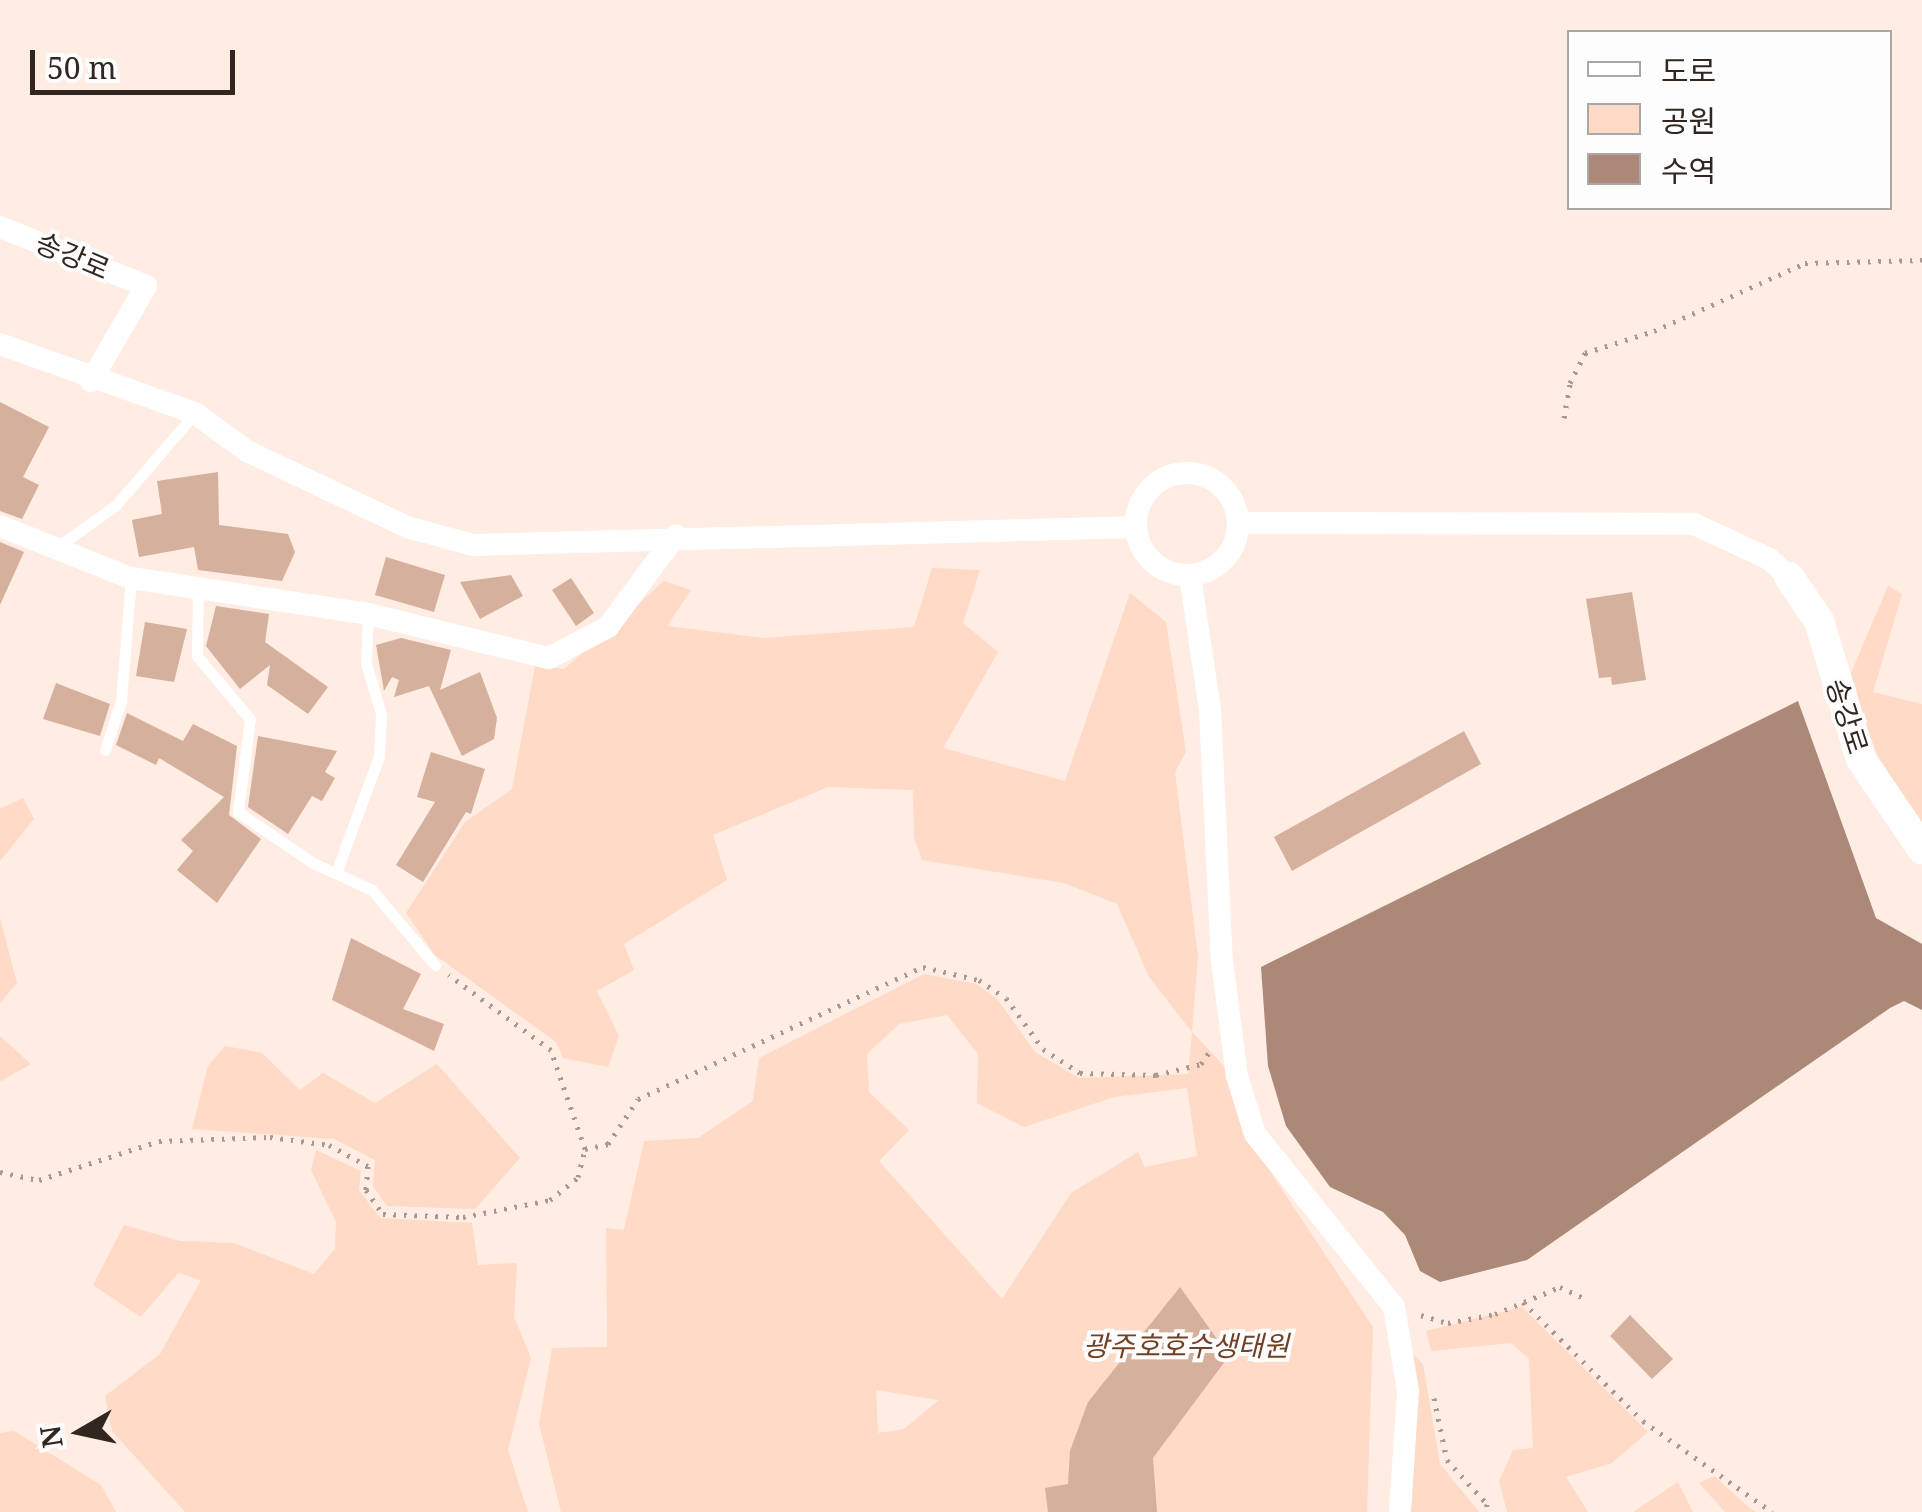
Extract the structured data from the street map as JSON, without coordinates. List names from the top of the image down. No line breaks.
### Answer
{"streets":{"main road":["송강로"]},"parks":["광주호호수생태원"],"legend":["도로","공원","수역"],"scale_bar":"50 m","north":"left"}
